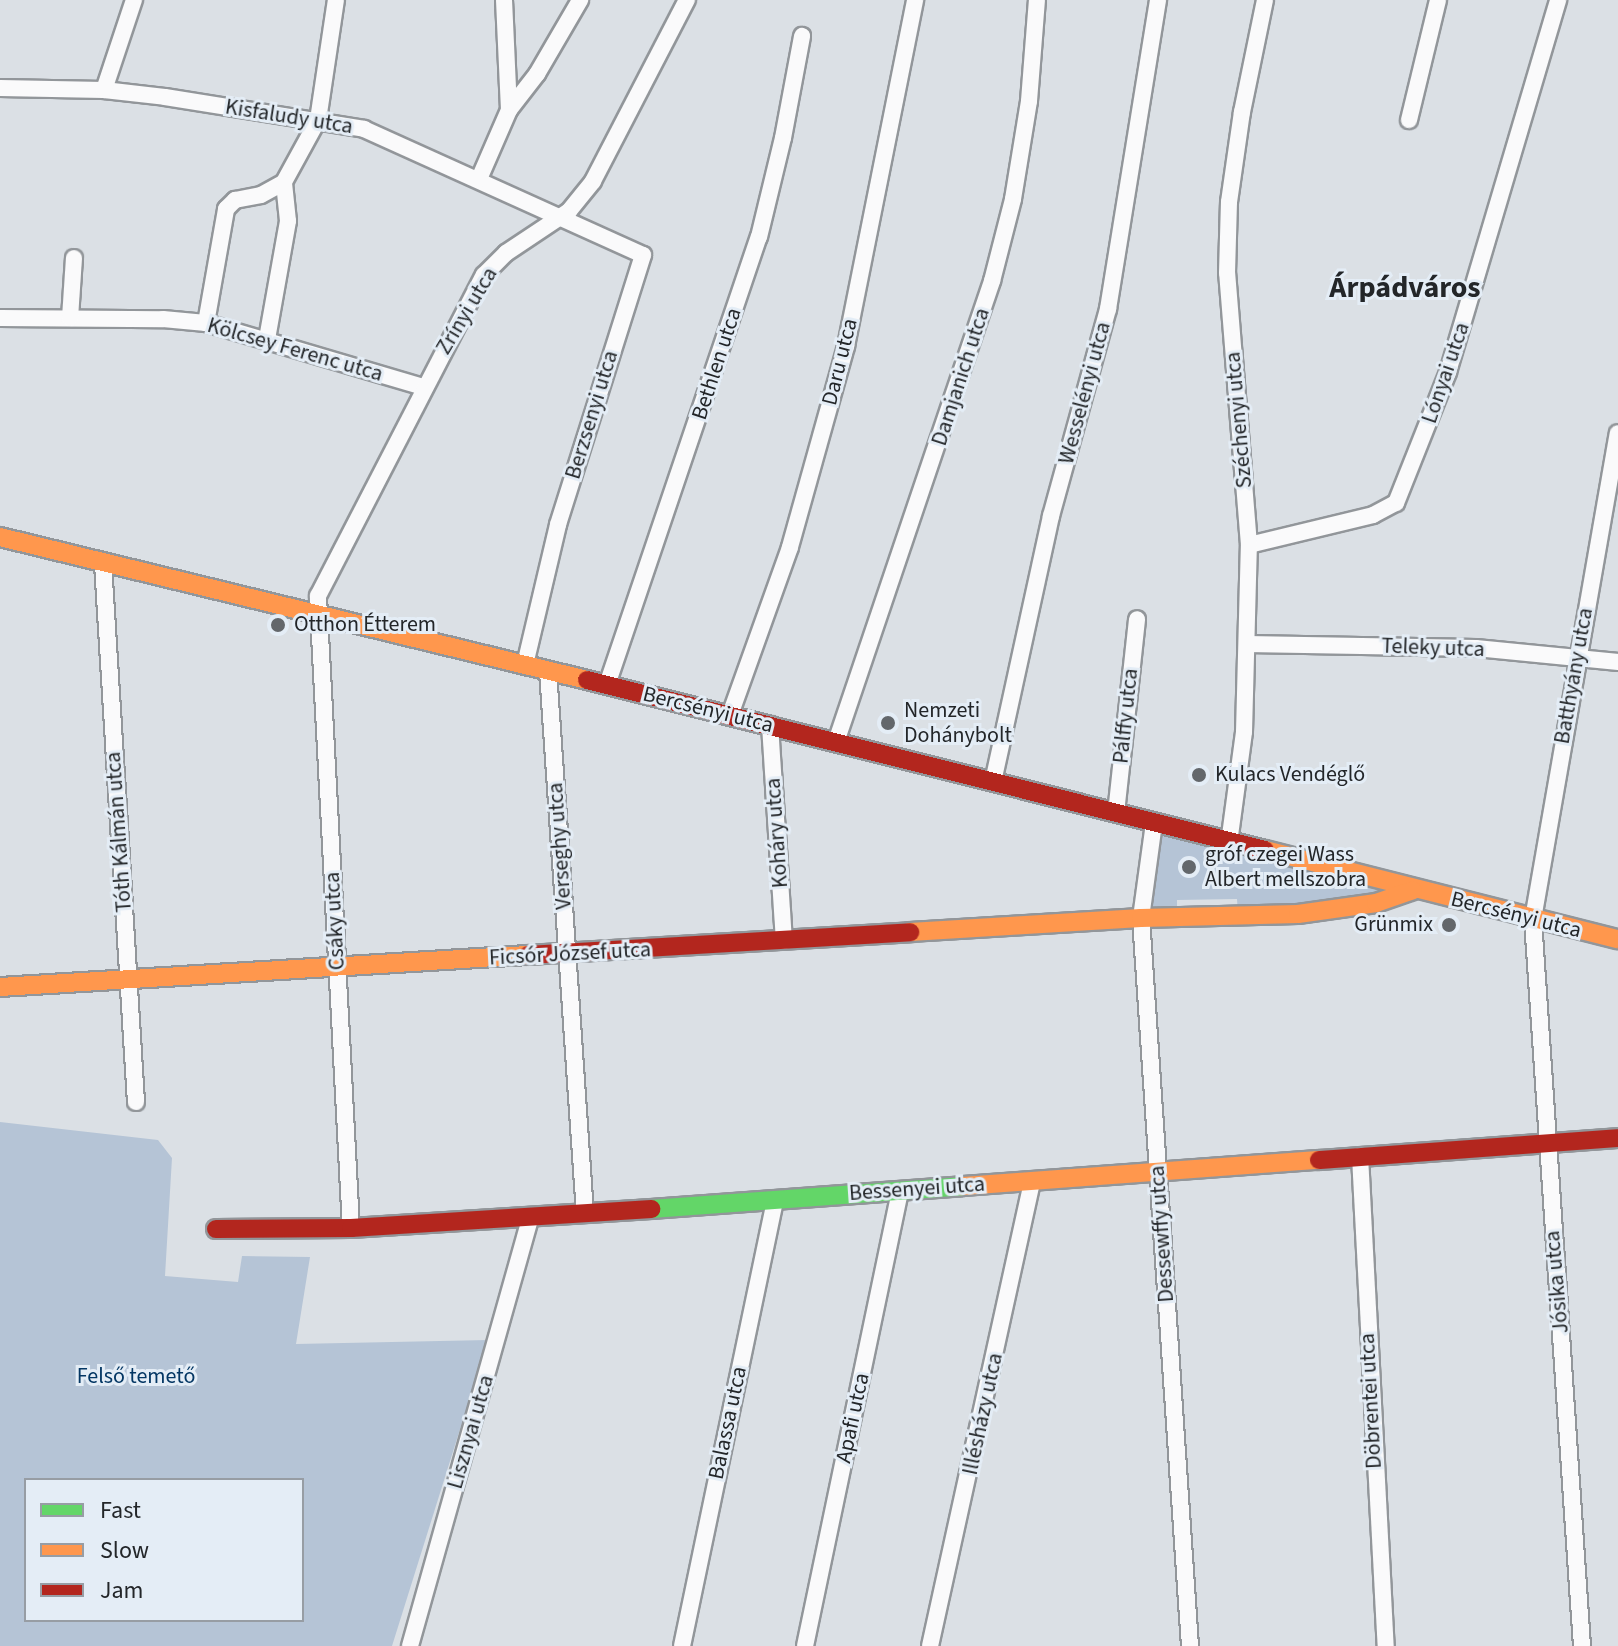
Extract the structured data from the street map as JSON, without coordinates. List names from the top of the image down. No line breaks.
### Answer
{"streets":{"street":["Kisfaludy utca","Zrínyi utca","Kölcsey Ferenc utca","Daru utca","Bethlen utca","Lónyai utca","Damjanich utca","Wesselényi utca","Berzsenyi utca","Széchenyi utca","Teleky utca","Batthyány utca","Bercsényi utca","Pálffy utca","Tóth Kálmán utca","Koháry utca","Verseghy utca","Csáky utca","Ficsór József utca","Bessenyei utca","Dessewffy utca","Jósika utca","Döbrentei utca","Illésházy utca","Apafi utca","Balassa utca","Lisznyai utca"]},"crossings":[["Kisfaludy utca","Zrínyi utca"],["Kisfaludy utca","Berzsenyi utca"],["Zrínyi utca","Kölcsey Ferenc utca"],["Zrínyi utca","Berzsenyi utca"],["Zrínyi utca","Bercsényi utca"],["Zrínyi utca","Csáky utca"],["Daru utca","Bercsényi utca"],["Bethlen utca","Bercsényi utca"],["Lónyai utca","Széchenyi utca"],["Damjanich utca","Bercsényi utca"],["Wesselényi utca","Bercsényi utca"],["Berzsenyi utca","Bercsényi utca"],["Széchenyi utca","Teleky utca"],["Széchenyi utca","Bercsényi utca"],["Teleky utca","Batthyány utca"],["Batthyány utca","Bercsényi utca"],["Batthyány utca","Jósika utca"],["Bercsényi utca","Pálffy utca"],["Bercsényi utca","Tóth Kálmán utca"],["Bercsényi utca","Koháry utca"],["Bercsényi utca","Verseghy utca"],["Bercsényi utca","Csáky utca"],["Bercsényi utca","Dessewffy utca"],["Bercsényi utca","Jósika utca"],["Tóth Kálmán utca","Ficsór József utca"],["Koháry utca","Ficsór József utca"],["Verseghy utca","Ficsór József utca"],["Verseghy utca","Bessenyei utca"],["Csáky utca","Ficsór József utca"],["Csáky utca","Bessenyei utca"],["Ficsór József utca","Dessewffy utca"],["Bessenyei utca","Dessewffy utca"],["Bessenyei utca","Jósika utca"],["Bessenyei utca","Döbrentei utca"],["Bessenyei utca","Illésházy utca"],["Bessenyei utca","Apafi utca"],["Bessenyei utca","Balassa utca"],["Bessenyei utca","Lisznyai utca"]],"districts":["Árpádváros"],"parks":["Felső temető"],"places":["Otthon Étterem","Nemzeti Dohánybolt","Kulacs Vendéglő","gróf czegei Wass Albert mellszobra","Grünmix"],"legend":["Fast","Slow","Jam"]}
